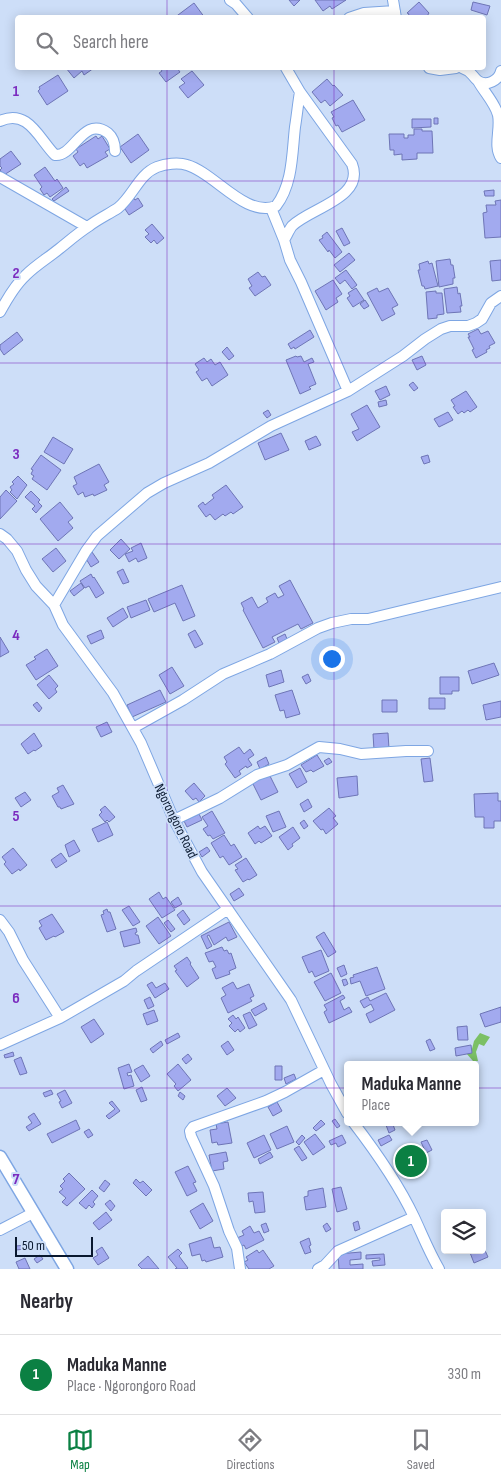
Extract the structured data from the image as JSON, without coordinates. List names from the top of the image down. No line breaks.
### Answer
{"streets":{"street":["Ngorongoro Road"]},"scale_bar":"50 m","page":{"search":"Search here","popup":["Maduka Manne","Place"],"pins":"1","scale":"50 m","heading":"Nearby","list":[{"mark":"1","name":"Maduka Manne","note":"Place · Ngorongoro Road","value":"330 m"}],"nav":["Map","Directions","Saved"]},"grid":{"rows":["1","2","3","4","5","6","7"]}}
